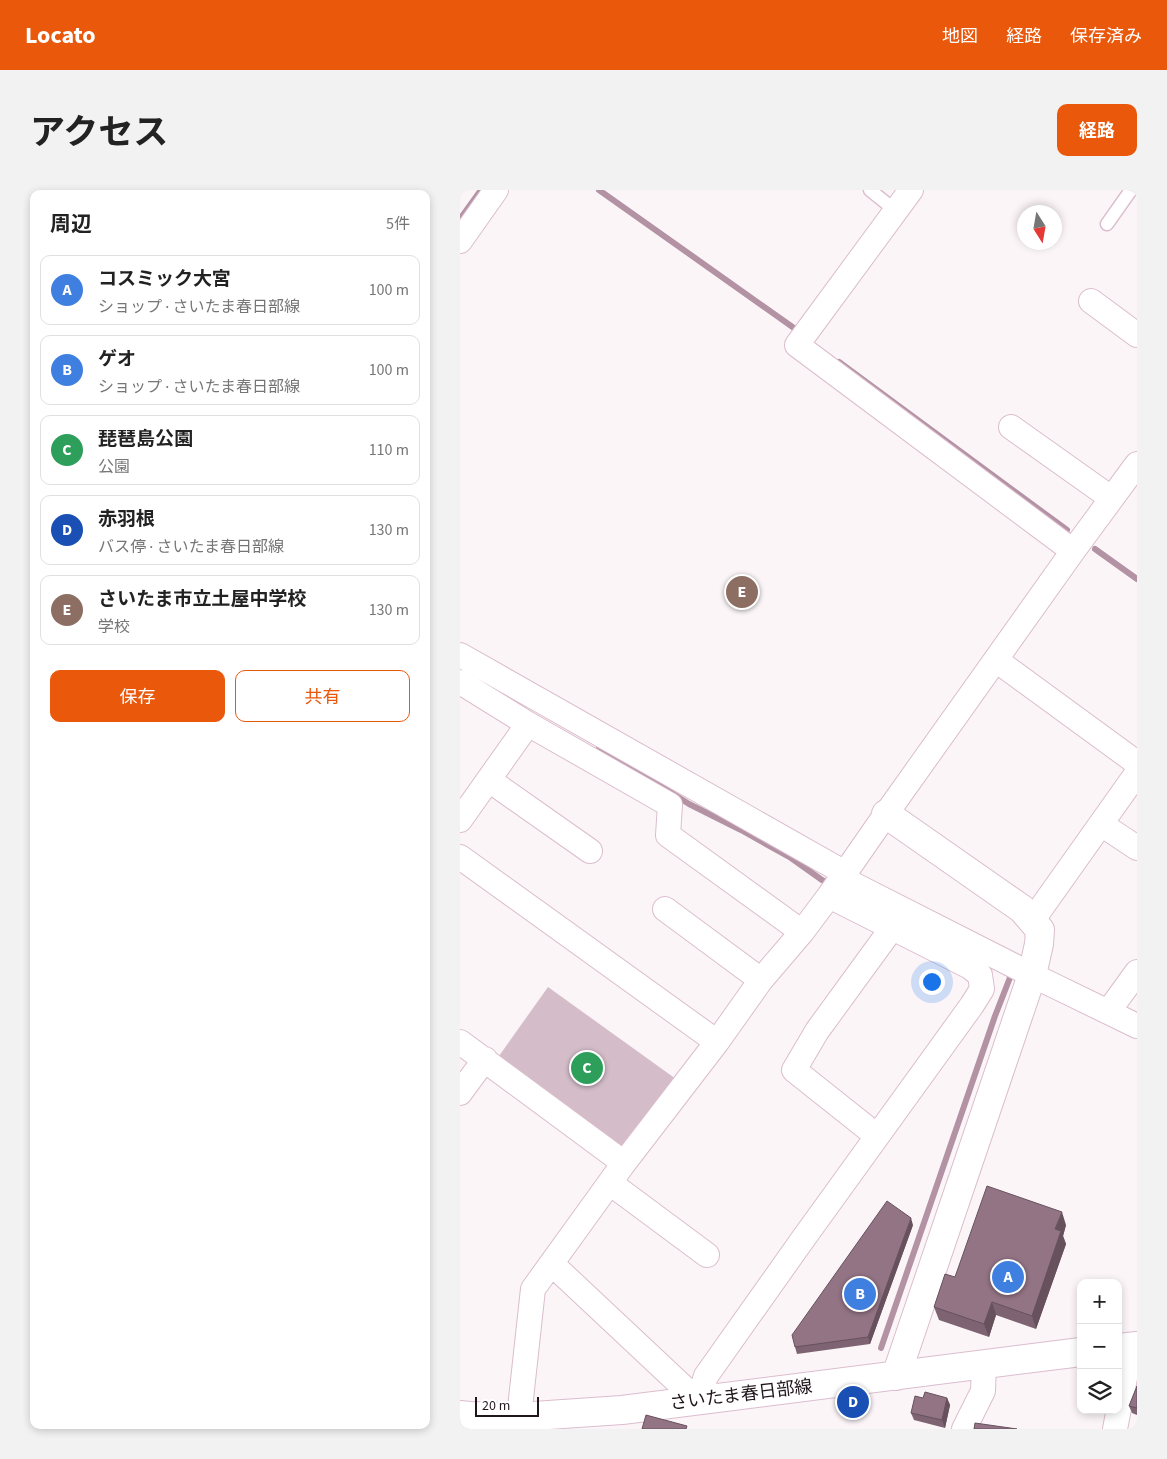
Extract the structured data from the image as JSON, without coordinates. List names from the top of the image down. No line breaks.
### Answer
{"streets":{"street":["さいたま春日部線"]},"scale_bar":"20 m","north":"bottom","page":{"header":"Locato","nav":["地図","経路","保存済み"],"title":"アクセス","buttons":["経路",["保存","共有"]],"heading":["周辺","5件"],"list":[{"mark":"A","name":"コスミック大宮","note":"ショップ · さいたま春日部線","value":"100 m"},{"mark":"B","name":"ゲオ","note":"ショップ · さいたま春日部線","value":"100 m"},{"mark":"C","name":"琵琶島公園","note":"公園","value":"110 m"},{"mark":"D","name":"赤羽根","note":"バス停 · さいたま春日部線","value":"130 m"},{"mark":"E","name":"さいたま市立土屋中学校","note":"学校","value":"130 m"}],"pins":["E","C","A","B","D"],"map_buttons":["+","−"],"scale":"20 m"}}
